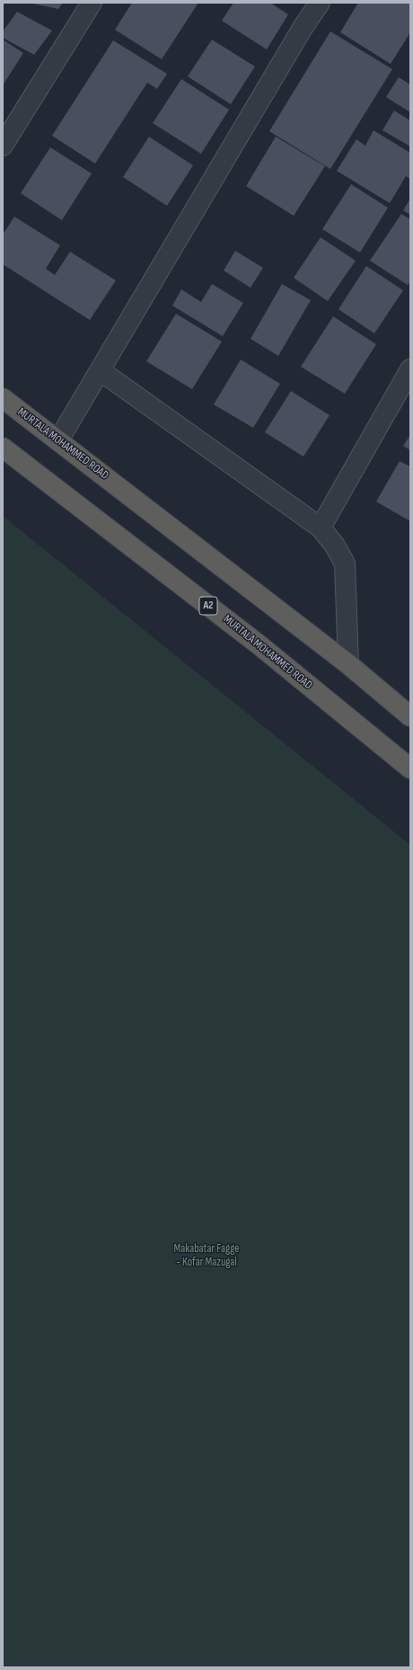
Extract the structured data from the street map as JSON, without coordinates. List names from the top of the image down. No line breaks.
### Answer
{"streets":{"highway":["MURTALA MOHAMMED ROAD","A2"]},"parks":["Makabatar Fagge - Kofar Mazugal"]}
